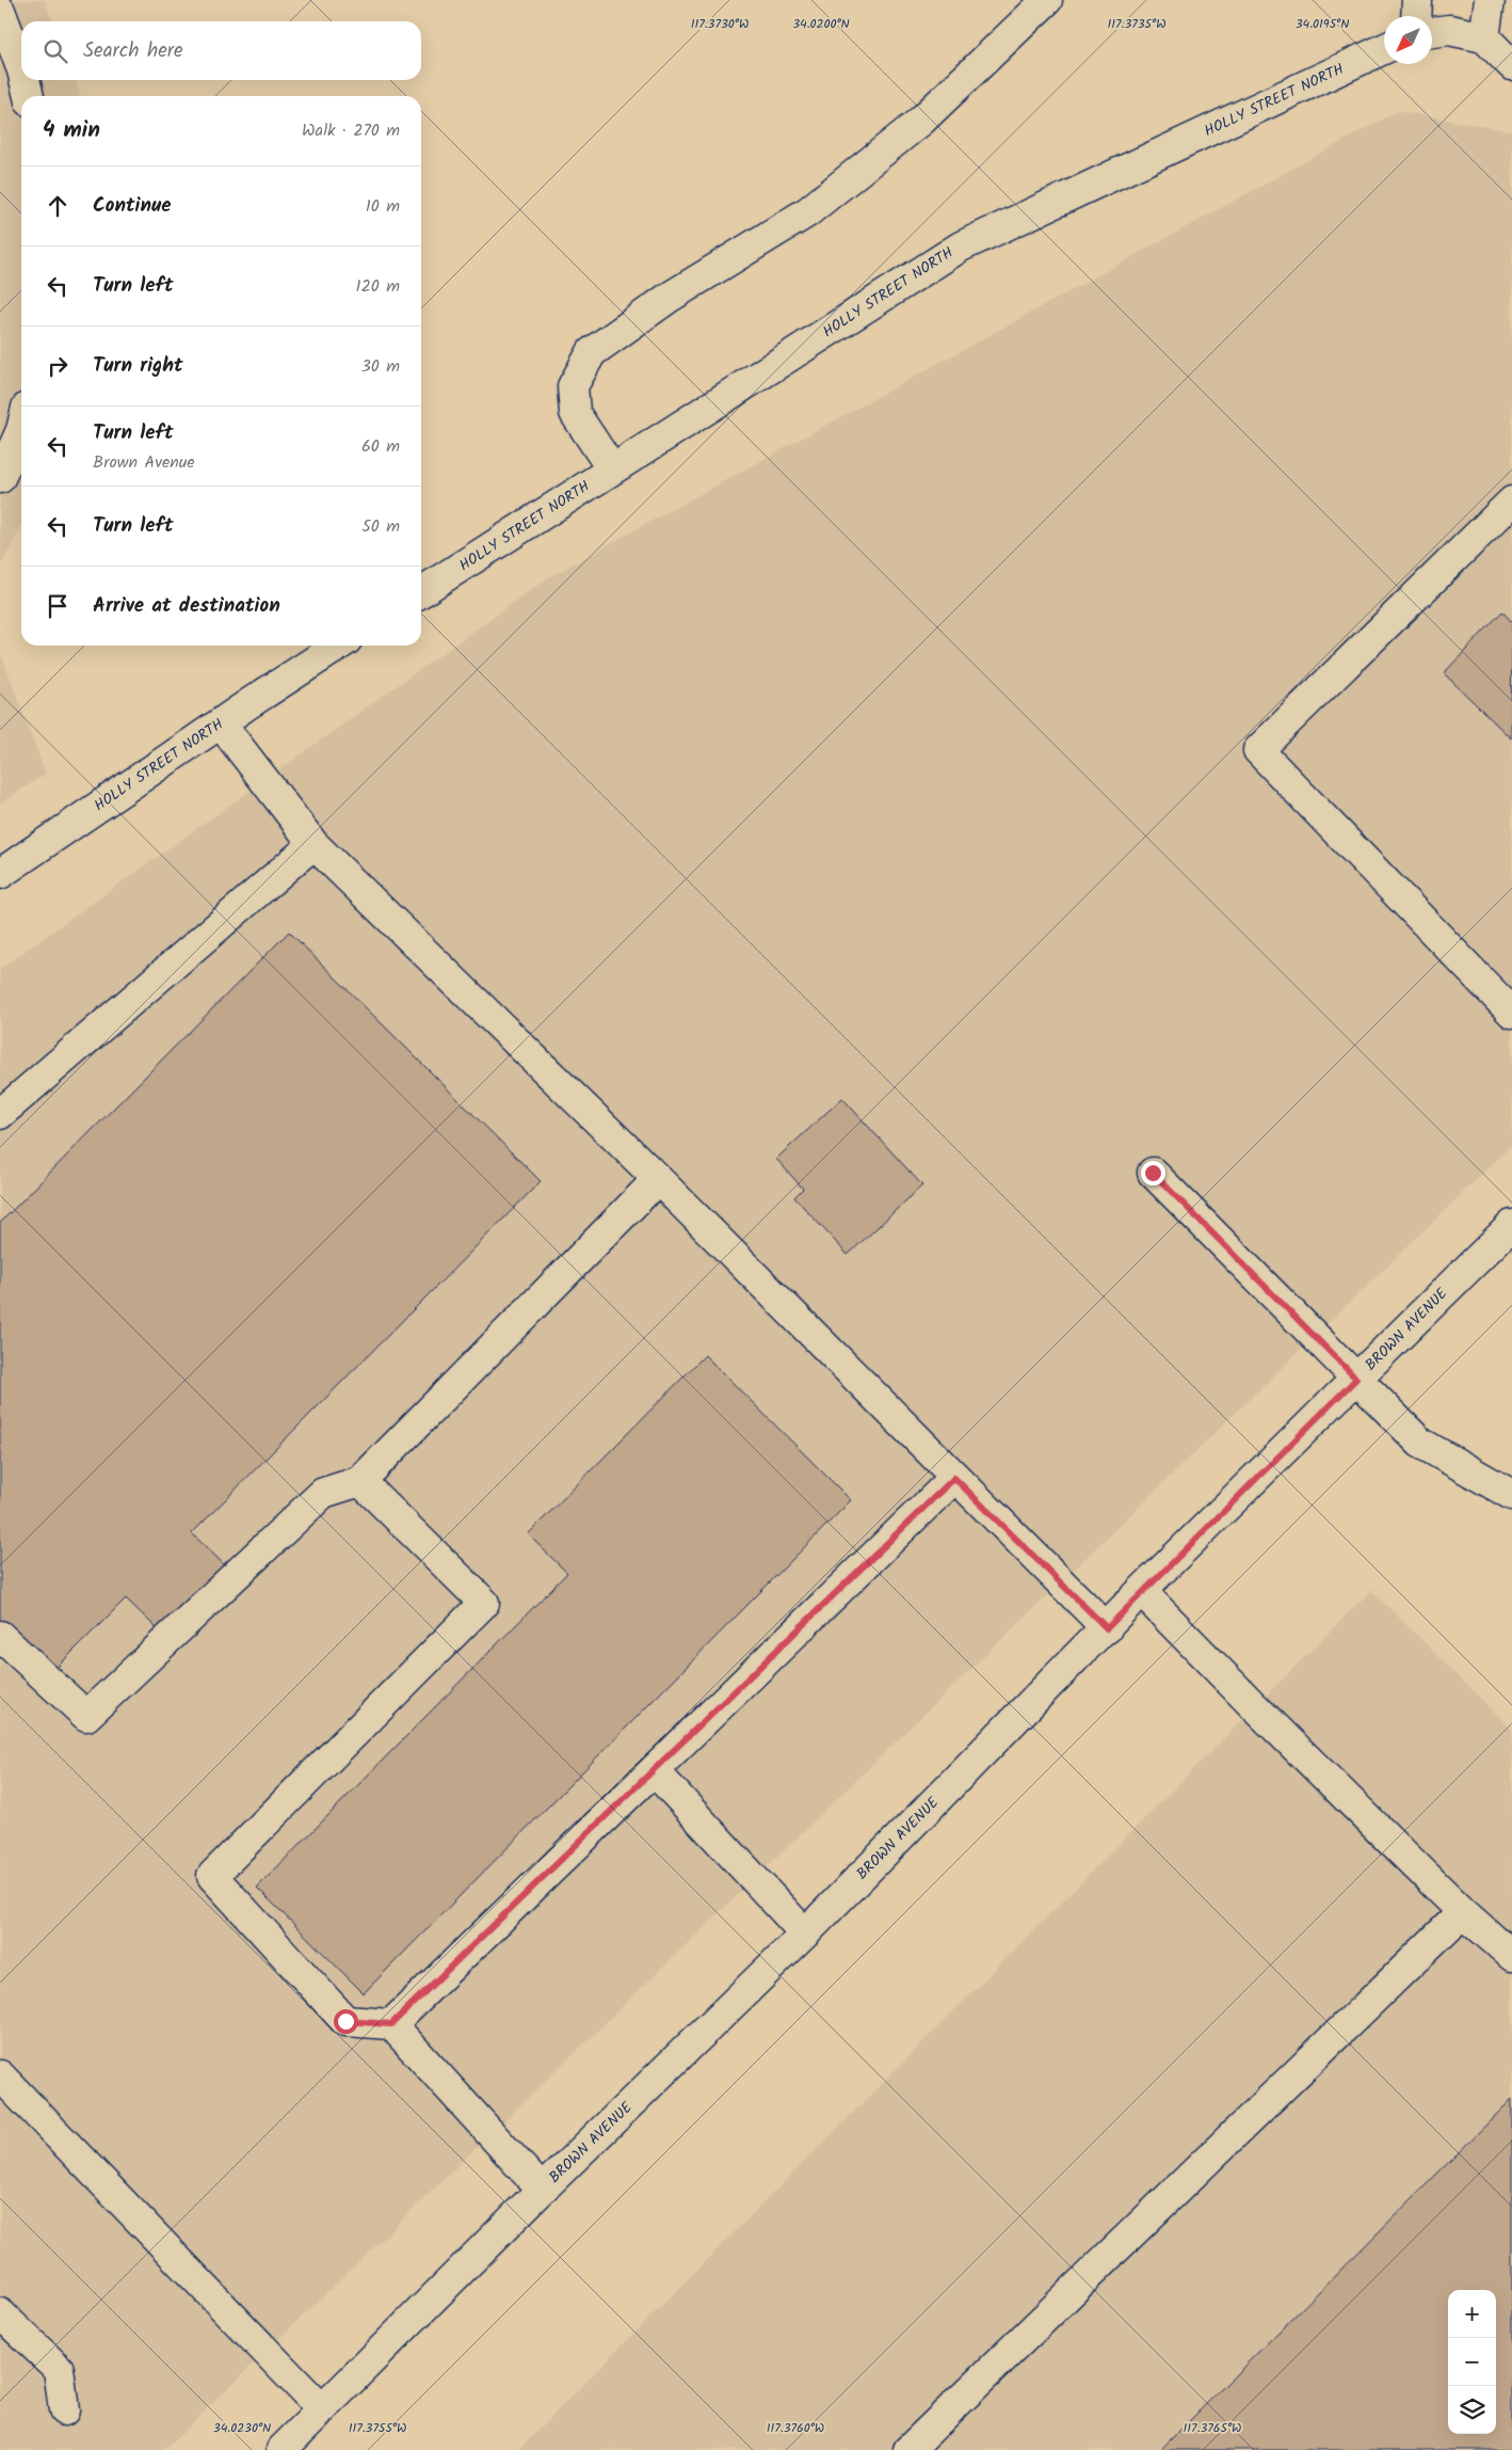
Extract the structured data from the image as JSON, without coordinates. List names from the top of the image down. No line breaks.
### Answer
{"streets":{"street":["HOLLY STREET NORTH","BROWN AVENUE"]},"north":"bottom left","page":{"search":"Search here","heading":["4 min","Walk · 270 m"],"list":[["Continue","10 m"],["Turn left","120 m"],["Turn right","30 m"],["Turn left","Brown Avenue","60 m"],["Turn left","50 m"],"Arrive at destination"],"map_buttons":["+","−"]},"coordinates":["117.3730°W","34.0200°N","34.0195°N","117.3735°W","34.0230°N","117.3755°W","117.3760°W","117.3765°W"]}
